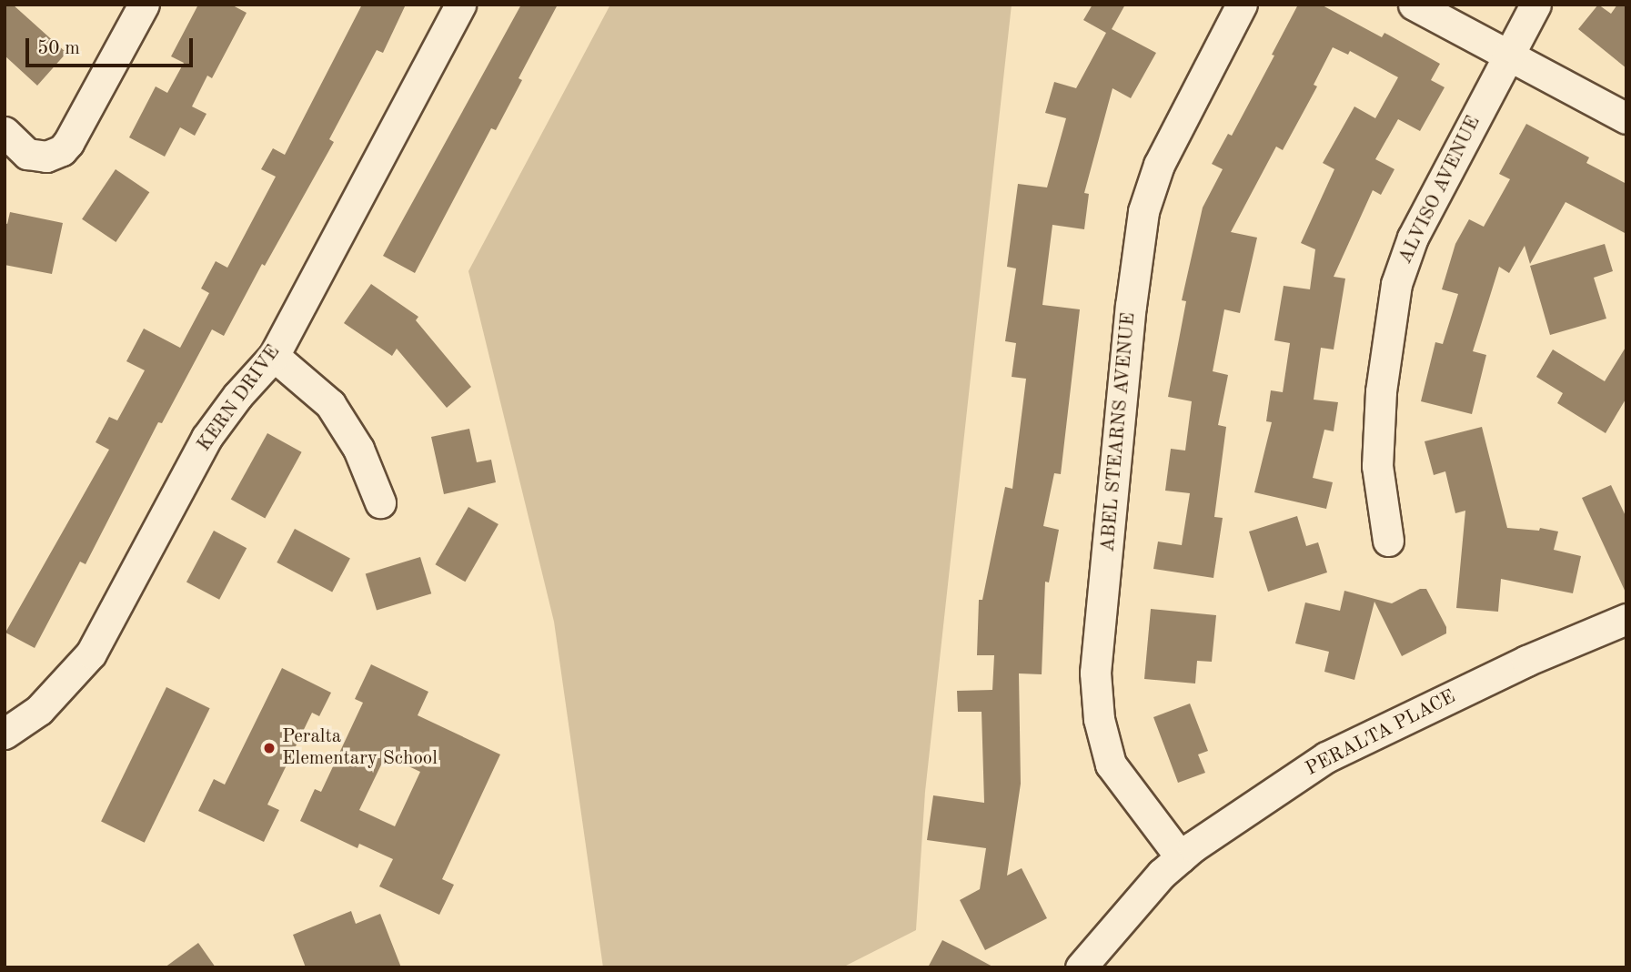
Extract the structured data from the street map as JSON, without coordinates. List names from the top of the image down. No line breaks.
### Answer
{"streets":{"street":["ALVISO AVENUE","KERN DRIVE","ABEL STEARNS AVENUE","PERALTA PLACE"]},"crossings":[["ABEL STEARNS AVENUE","PERALTA PLACE"]],"places":["Peralta Elementary School"],"scale_bar":"50 m"}
